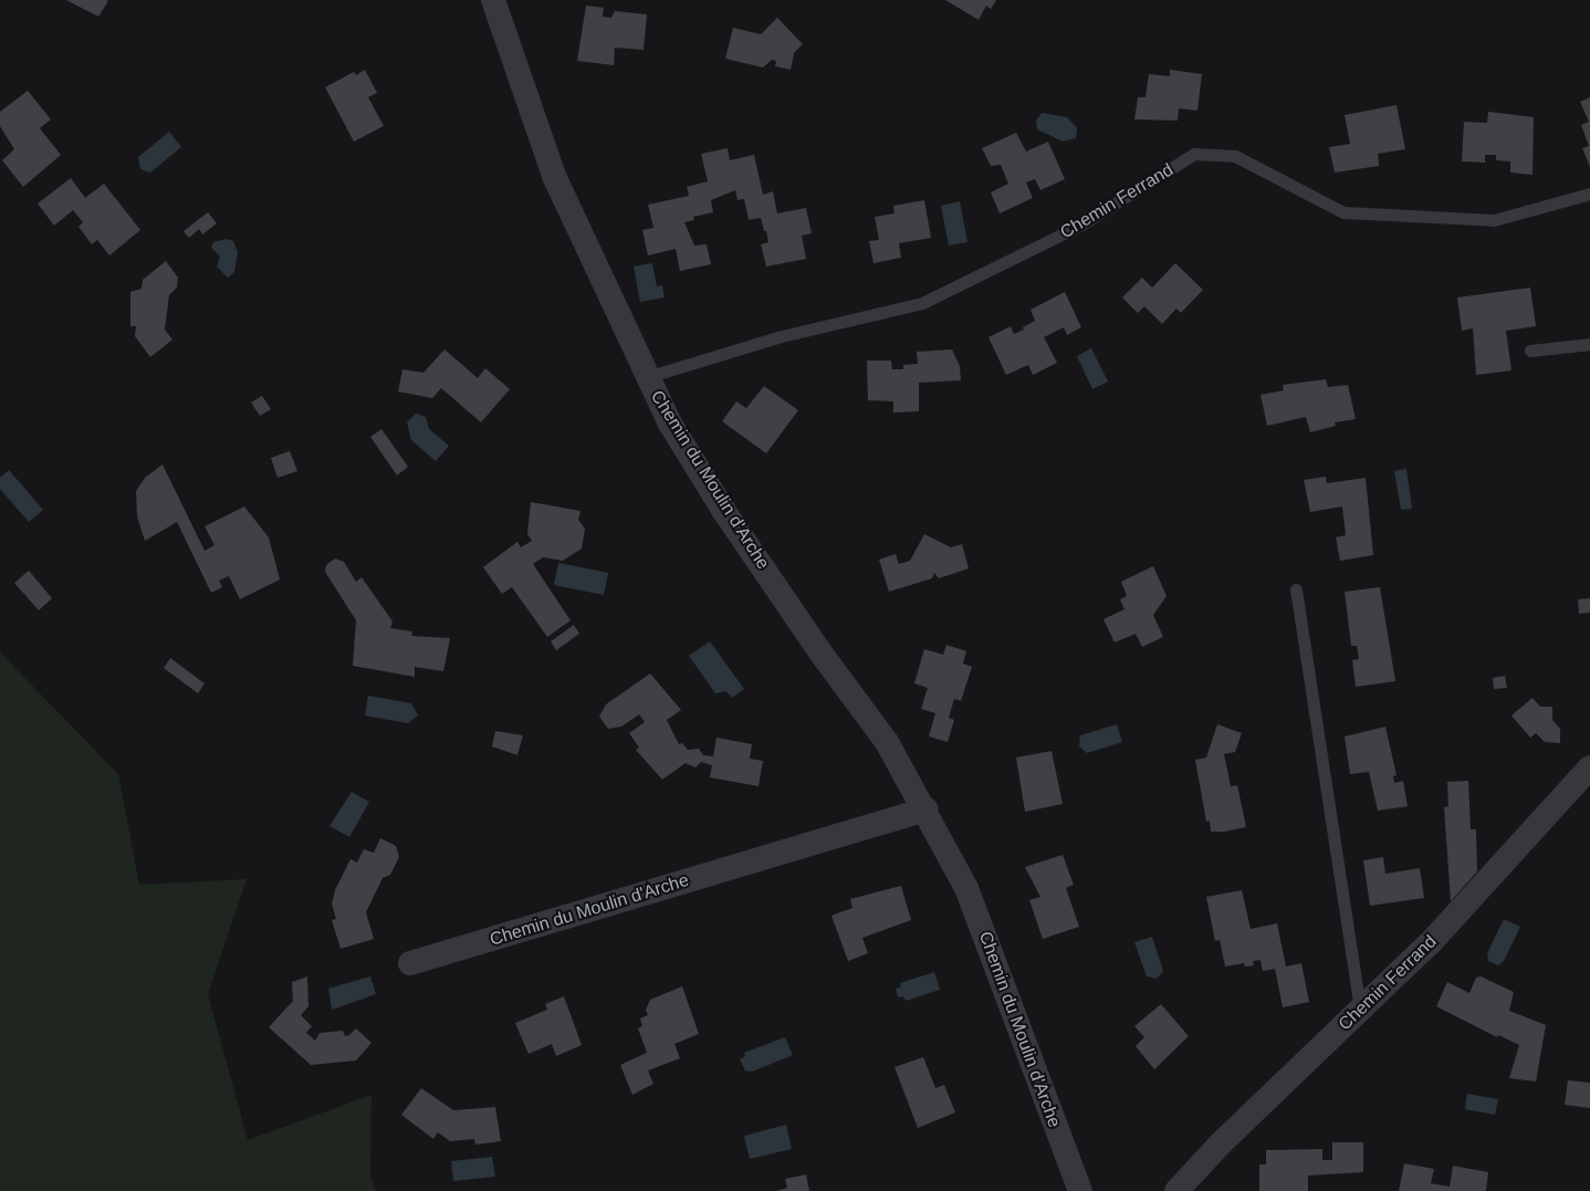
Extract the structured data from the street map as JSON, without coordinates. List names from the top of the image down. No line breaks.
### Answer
{"streets":{"street":["Chemin Ferrand","Chemin du Moulin d'Arche"]},"crossings":[["Chemin Ferrand","Chemin du Moulin d'Arche"]]}
